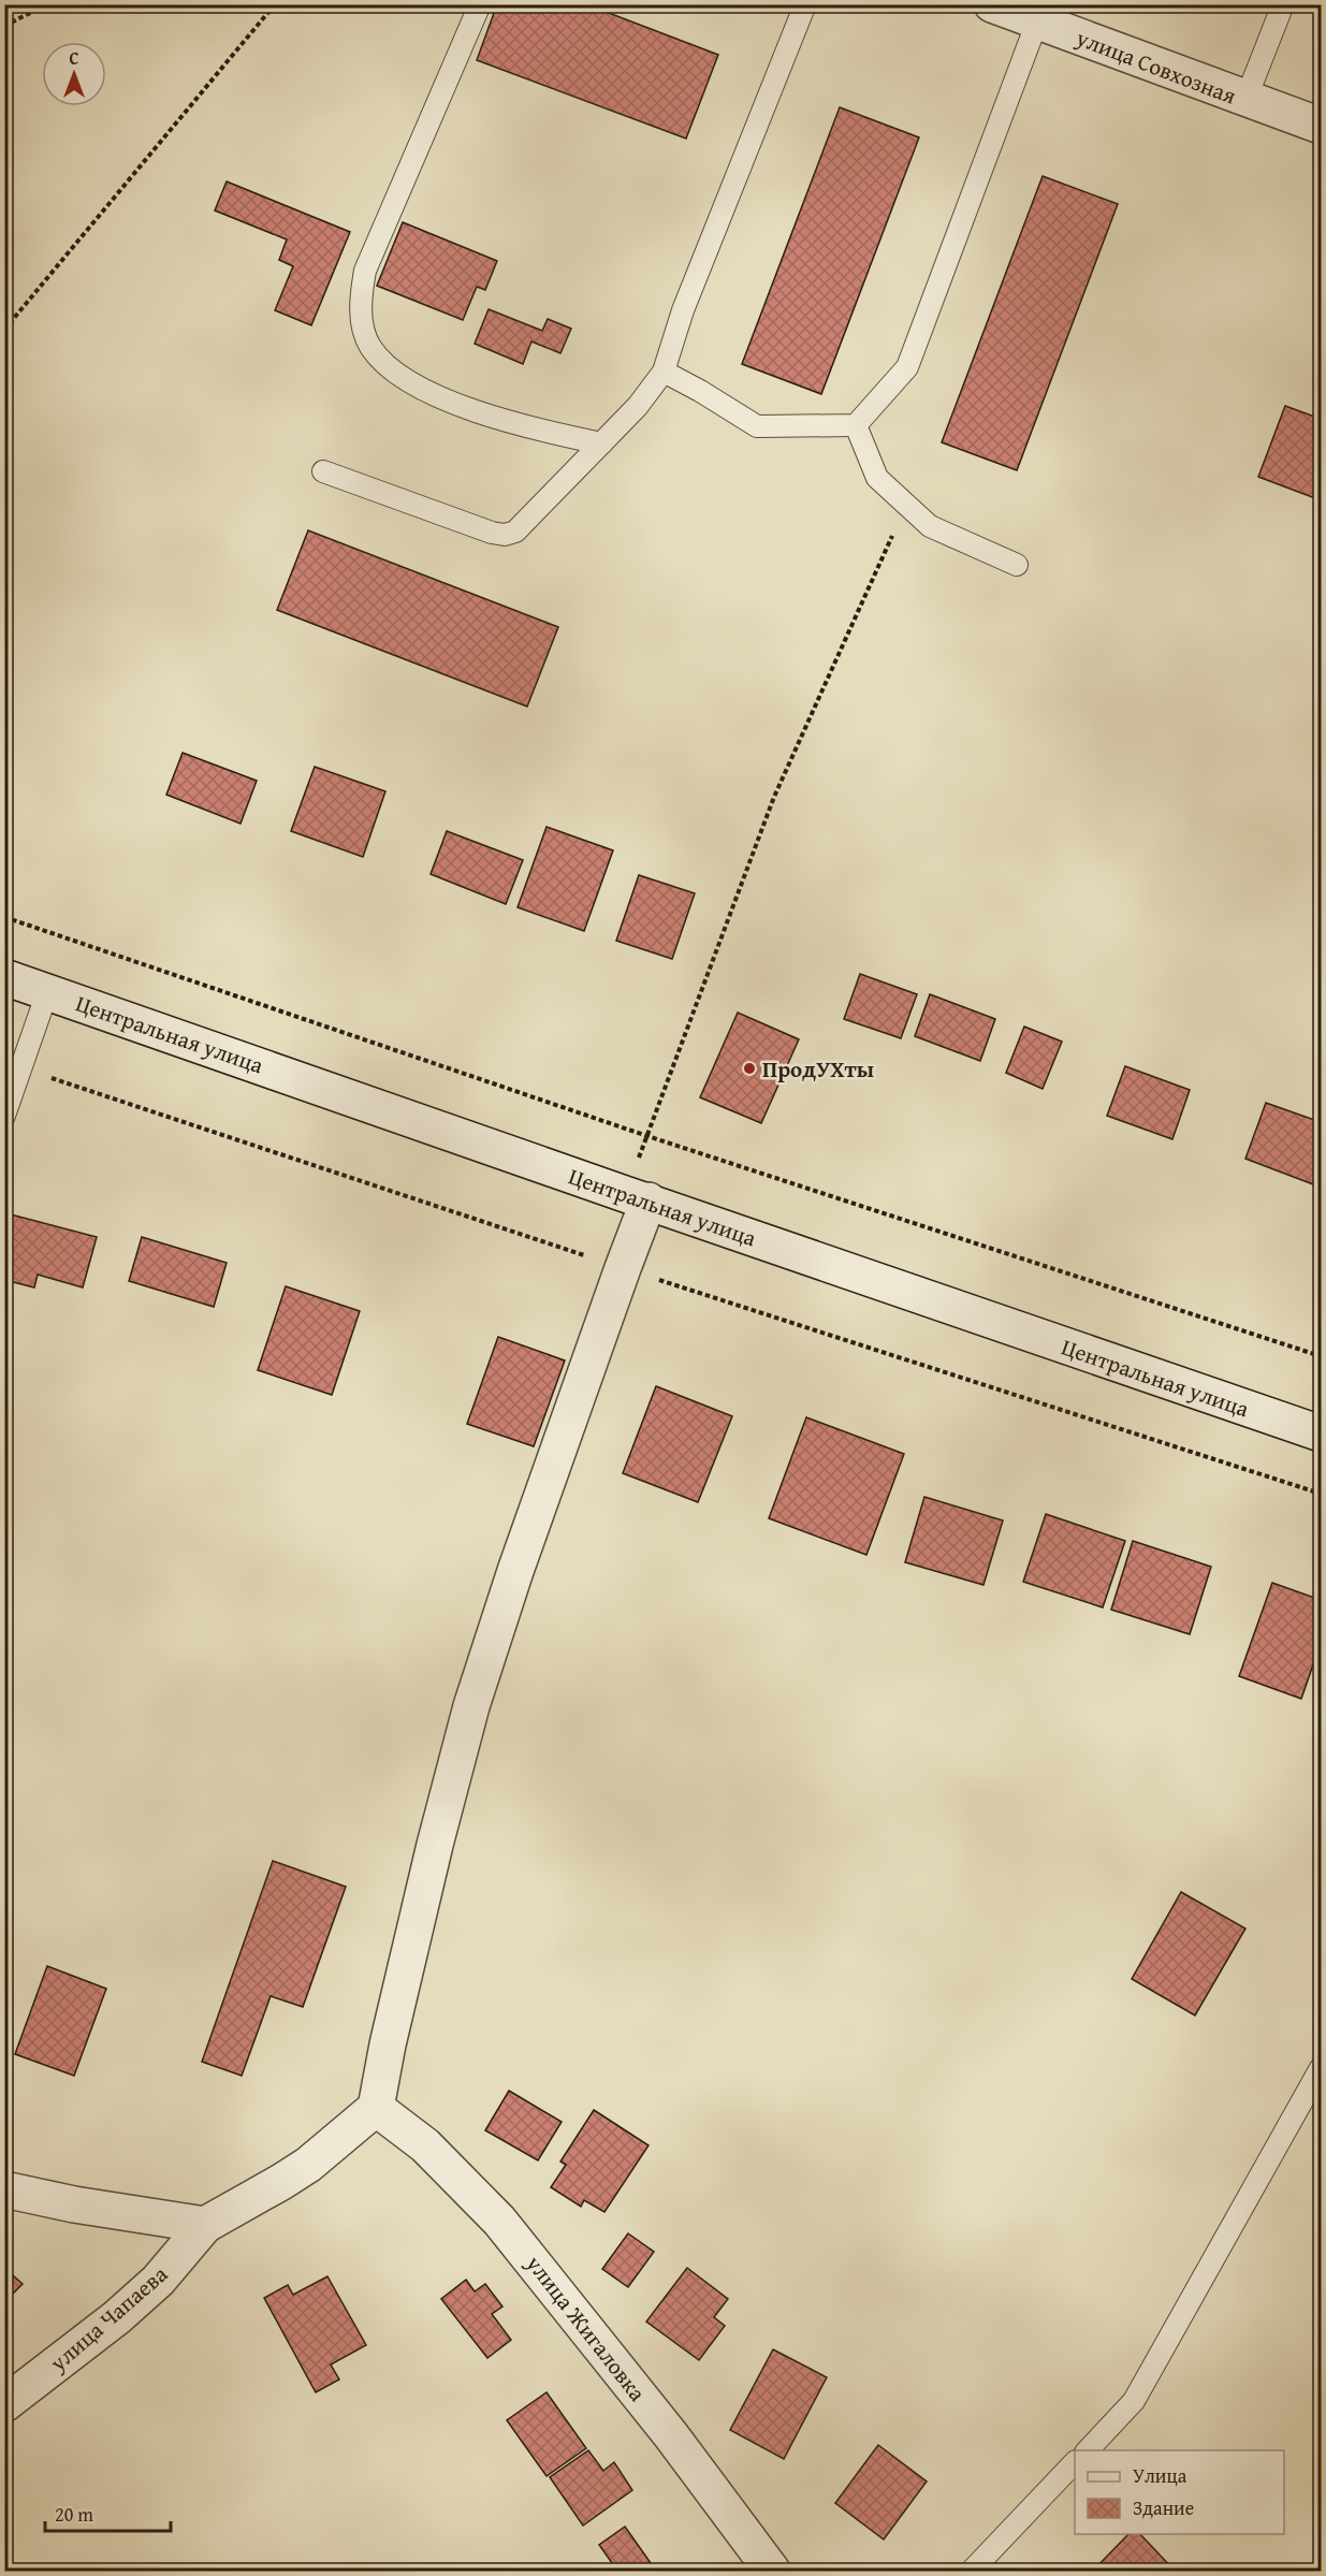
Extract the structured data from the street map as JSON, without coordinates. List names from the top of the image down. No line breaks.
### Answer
{"streets":{"street":["улица Совхозная","Центральная улица","улица Чапаева","улица Жигаловка"]},"places":["ПродУХты"],"legend":["Улица","Здание"],"scale_bar":"20 m","north":"top"}
